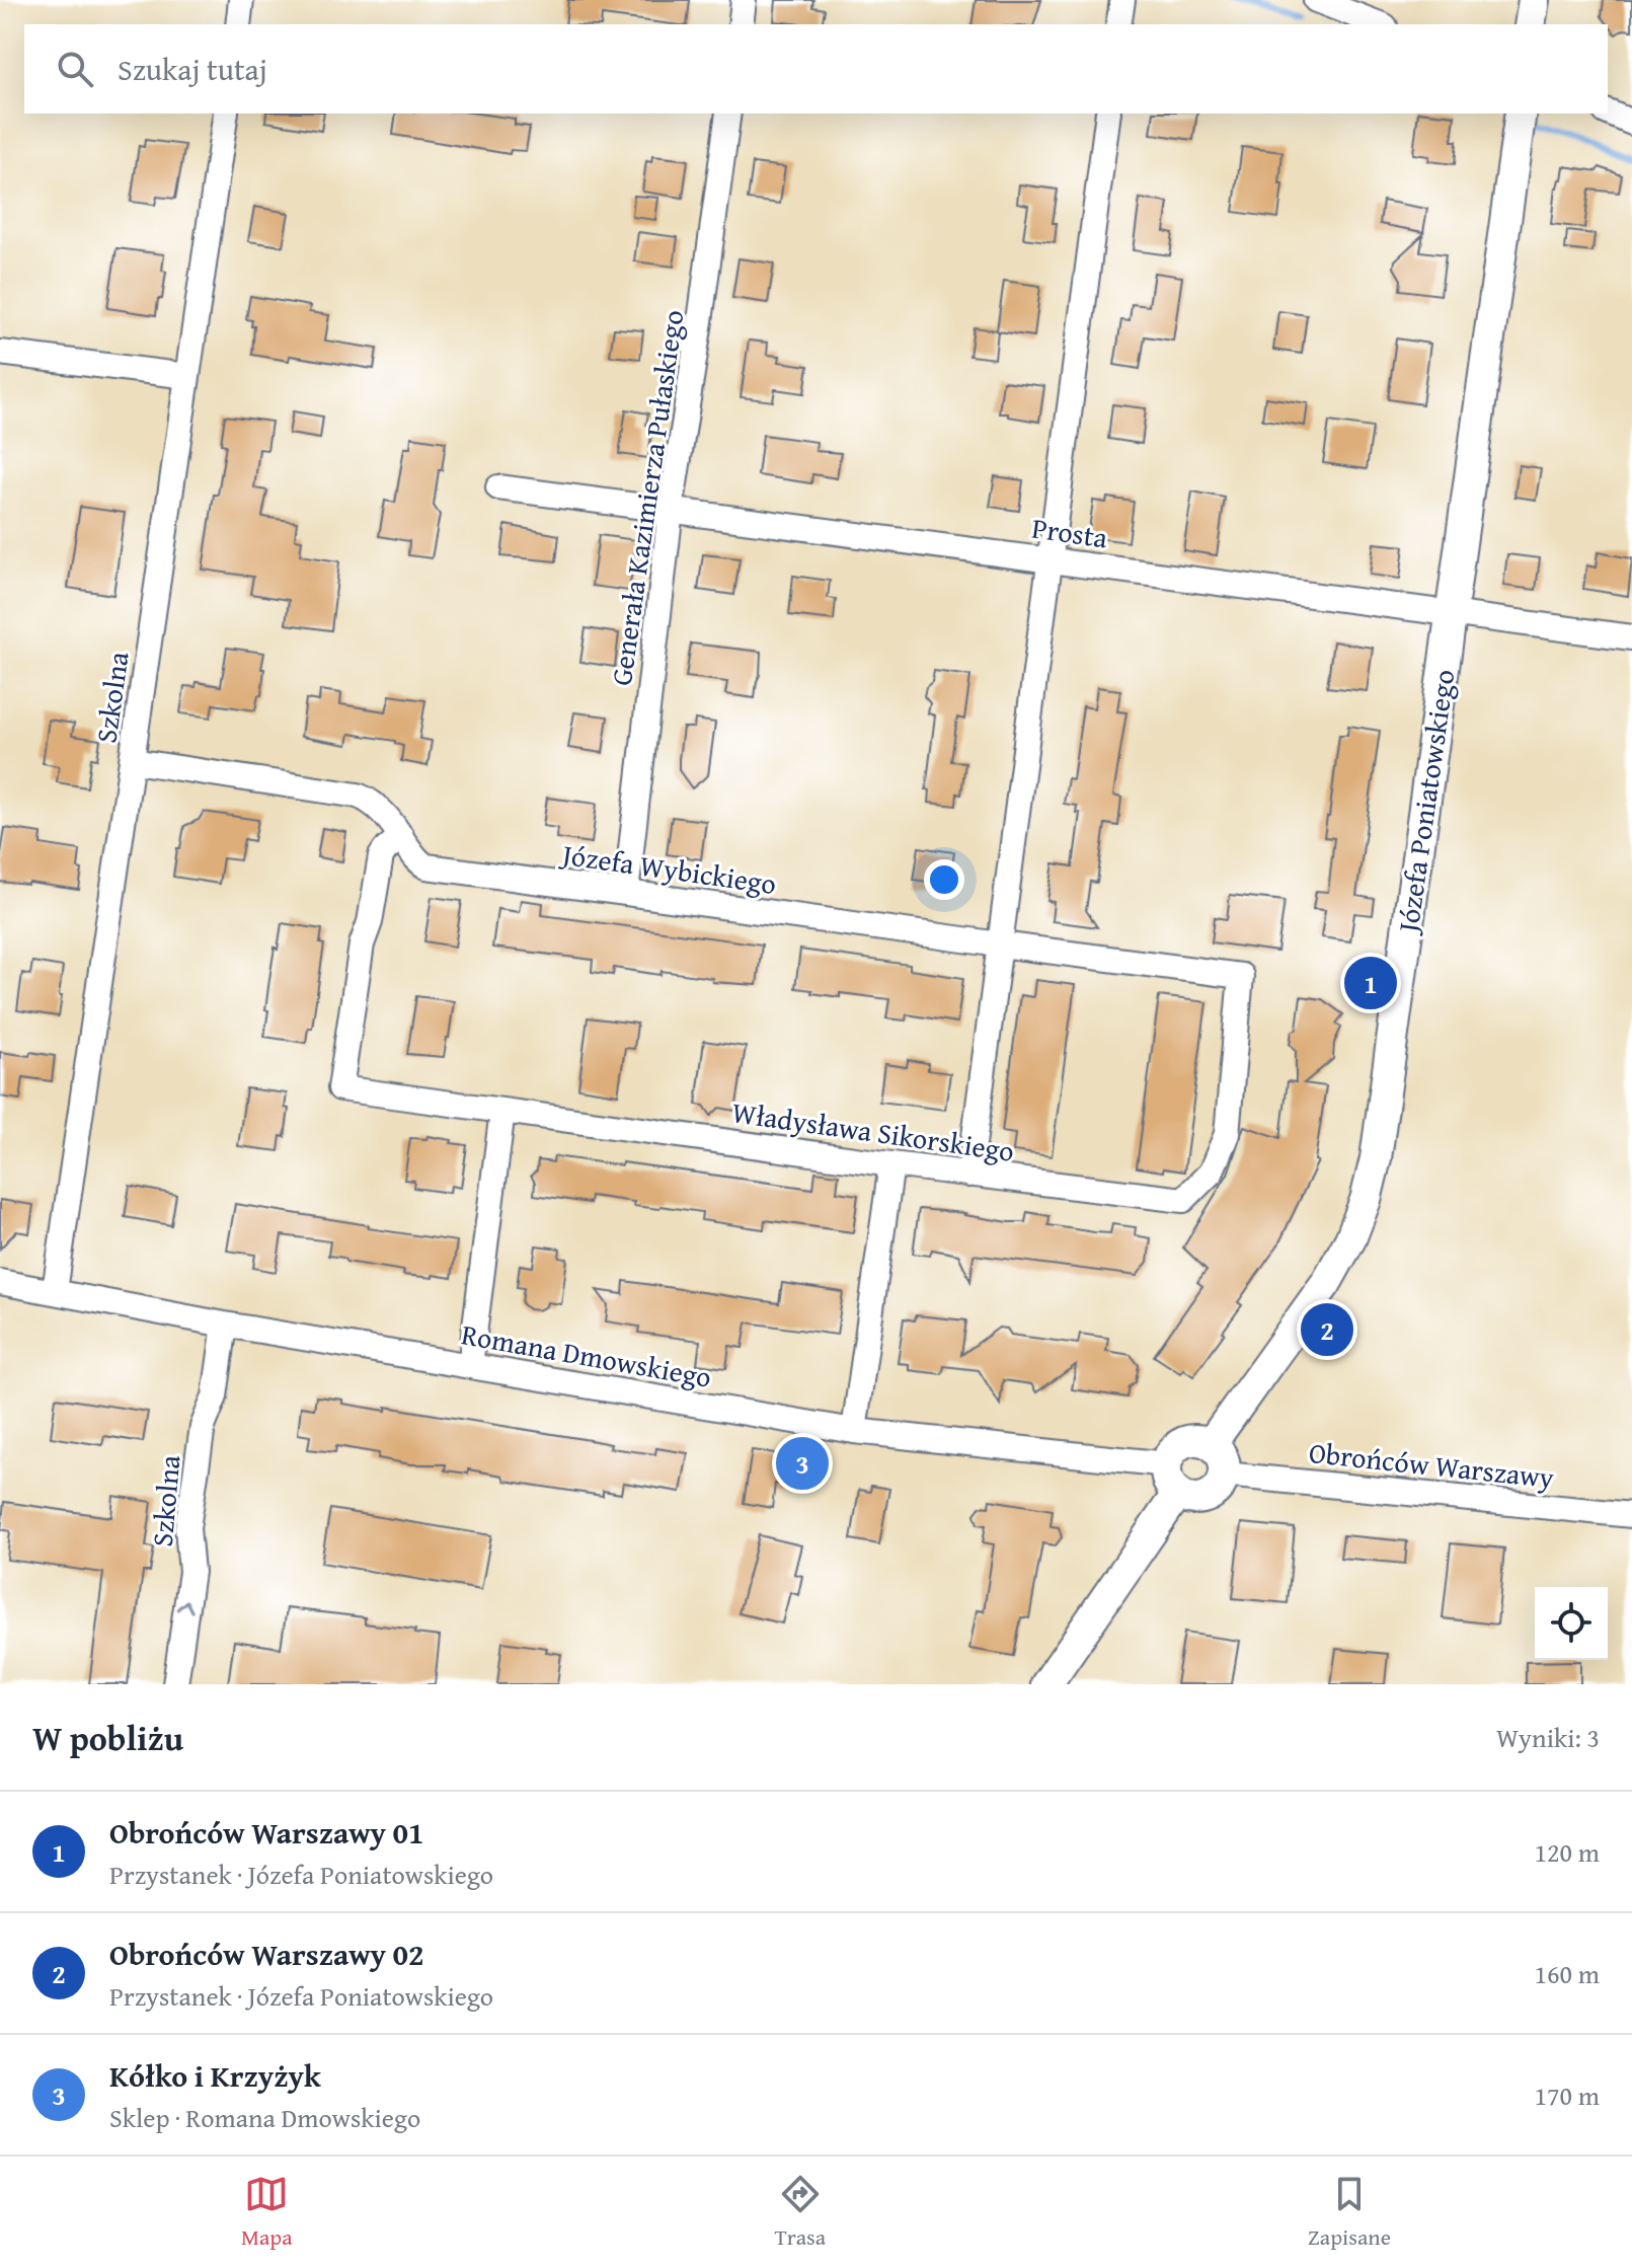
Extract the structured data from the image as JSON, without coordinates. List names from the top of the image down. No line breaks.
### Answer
{"streets":{"street":["Generała Kazimierza Pułaskiego","Prosta","Szkolna","Józefa Poniatowskiego","Józefa Wybickiego","Władysława Sikorskiego","Romana Dmowskiego","Obrońców Warszawy"]},"crossings":[["Generała Kazimierza Pułaskiego","Prosta"],["Generała Kazimierza Pułaskiego","Józefa Wybickiego"],["Prosta","Józefa Poniatowskiego"],["Szkolna","Józefa Wybickiego"],["Szkolna","Romana Dmowskiego"],["Józefa Poniatowskiego","Romana Dmowskiego"],["Józefa Poniatowskiego","Obrońców Warszawy"],["Józefa Wybickiego","Władysława Sikorskiego"],["Romana Dmowskiego","Obrońców Warszawy"]],"page":{"search":"Szukaj tutaj","pins":["1","2","3"],"heading":["W pobliżu","Wyniki: 3"],"list":[{"mark":"1","name":"Obrońców Warszawy 01","note":"Przystanek · Józefa Poniatowskiego","value":"120 m"},{"mark":"2","name":"Obrońców Warszawy 02","note":"Przystanek · Józefa Poniatowskiego","value":"160 m"},{"mark":"3","name":"Kółko i Krzyżyk","note":"Sklep · Romana Dmowskiego","value":"170 m"}],"nav":["Mapa","Trasa","Zapisane"]}}
